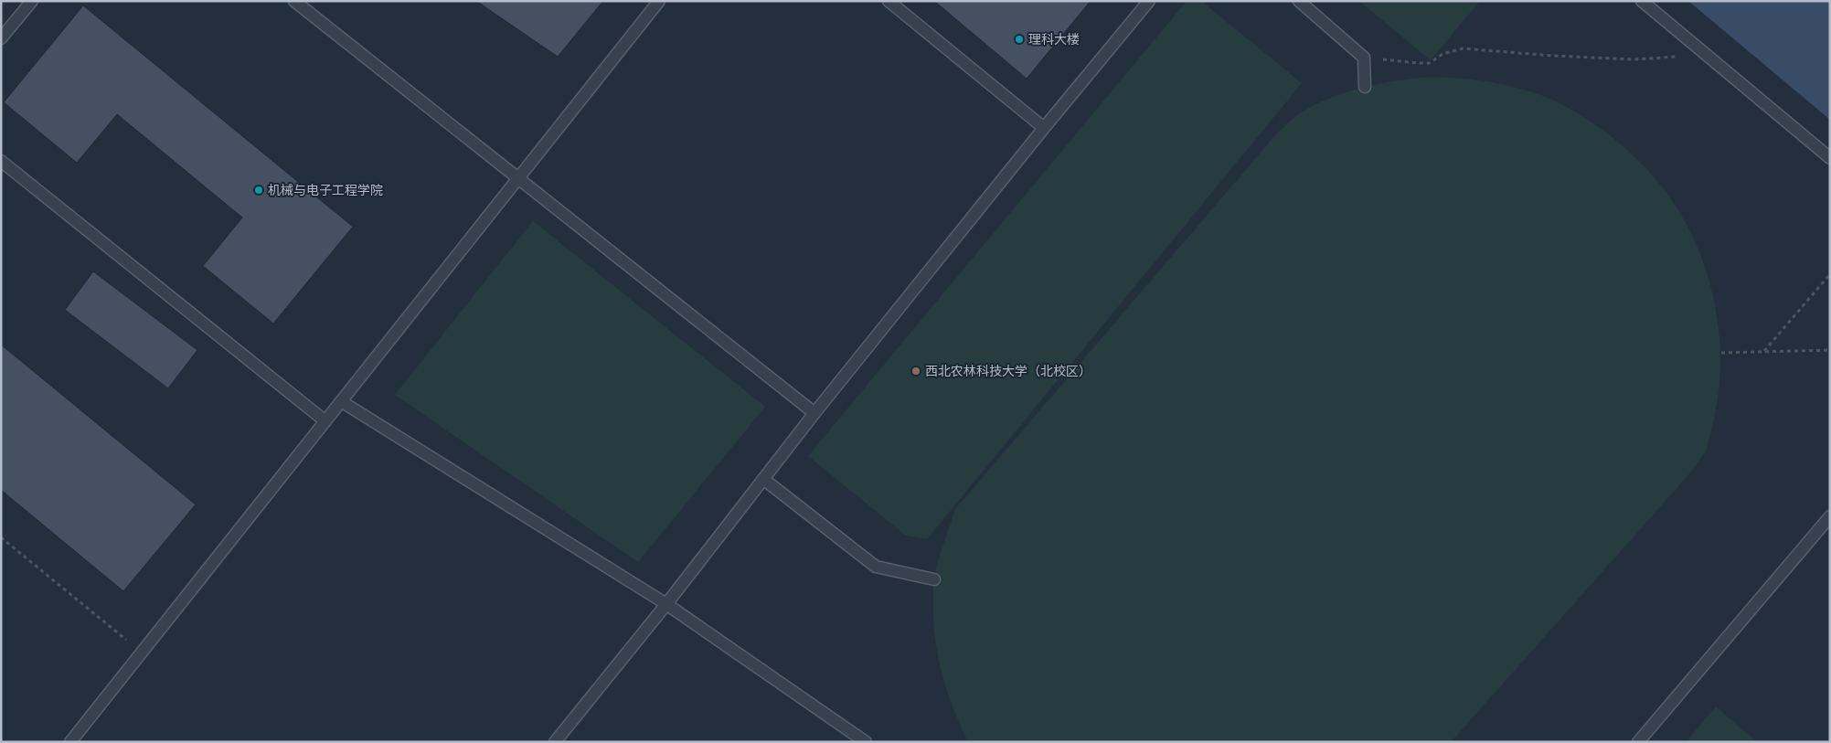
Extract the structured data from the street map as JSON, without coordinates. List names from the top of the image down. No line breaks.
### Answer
{"places":["理科大楼","机械与电子工程学院","西北农林科技大学（北校区）"]}
